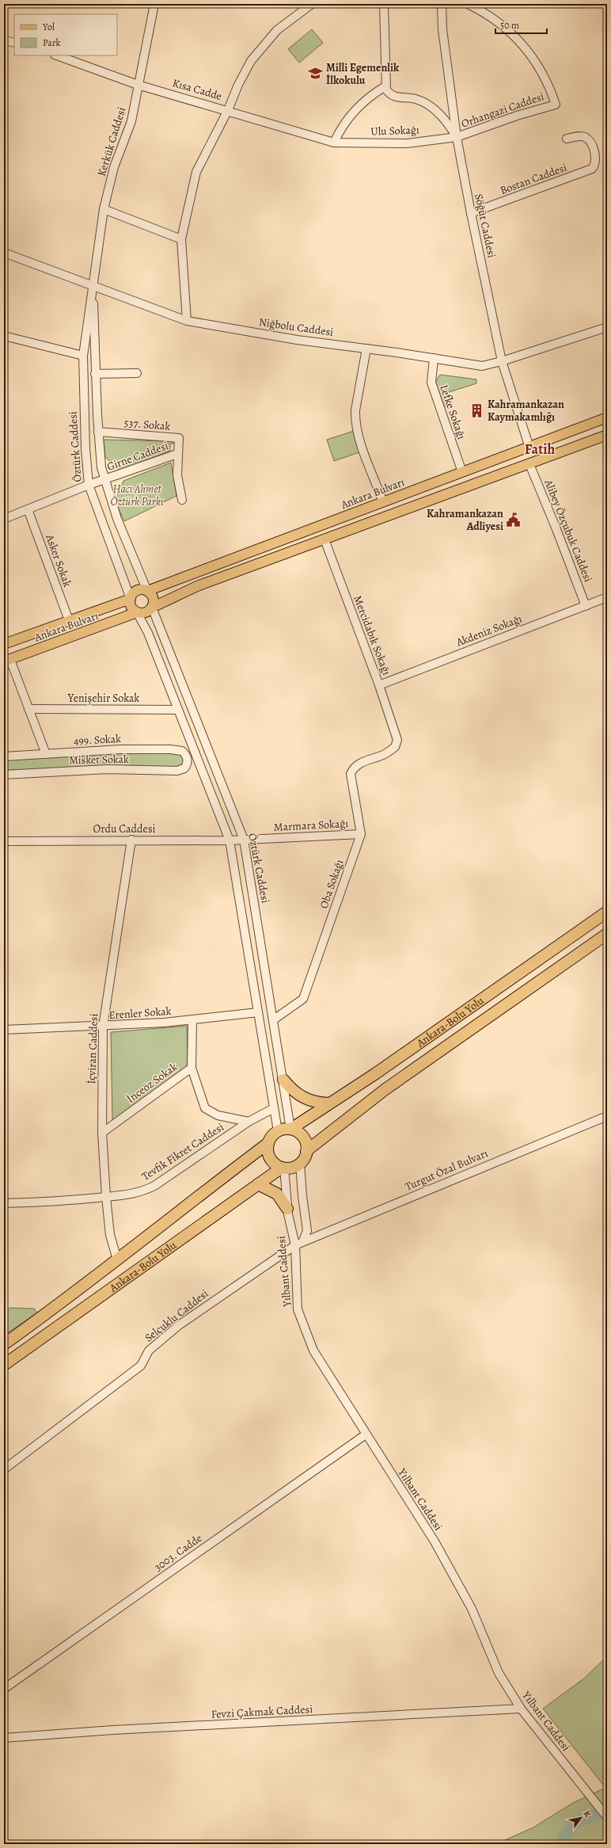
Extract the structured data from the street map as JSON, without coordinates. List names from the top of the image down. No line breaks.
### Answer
{"streets":{"highway":["Ankara-Bolu Yolu"],"main road":["Ankara Bulvarı"],"street":["Kısa Cadde","Orhangazi Caddesi","Ulu Sokağı","Kerkük Caddesi","Bostan Caddesi","Söğüt Caddesi","Niğbolu Caddesi","Lefke Sokağı","537. Sokak","Öztürk Caddesi","Girne Caddesi","Alibey Özçubuk Caddesi","Asker Sokak","Akdeniz Sokağı","Mercidabık Sokağı","Yenişehir Sokak","499. Sokak","Misket Sokak","Marmara Sokağı","Ordu Caddesi","Oba Sokağı","Erenler Sokak","İçviran Caddesi","İnceöz Sokak","Tevfik Fikret Caddesi","Turgut Özal Bulvarı","Yılbant Caddesi","Selçuklu Caddesi","3003. Cadde","Fevzi Çakmak Caddesi"]},"crossings":[["Kısa Cadde","Ulu Sokağı"],["Kısa Cadde","Kerkük Caddesi"],["Orhangazi Caddesi","Ulu Sokağı"],["Orhangazi Caddesi","Söğüt Caddesi"],["Ulu Sokağı","Söğüt Caddesi"],["Kerkük Caddesi","Niğbolu Caddesi"],["Kerkük Caddesi","Öztürk Caddesi"],["Bostan Caddesi","Söğüt Caddesi"],["Söğüt Caddesi","Niğbolu Caddesi"],["Söğüt Caddesi","Ankara Bulvarı"],["Niğbolu Caddesi","Lefke Sokağı"],["Niğbolu Caddesi","Öztürk Caddesi"],["Lefke Sokağı","Ankara Bulvarı"],["537. Sokak","Girne Caddesi"],["Öztürk Caddesi","Girne Caddesi"],["Öztürk Caddesi","Ankara Bulvarı"],["Öztürk Caddesi","Marmara Sokağı"],["Öztürk Caddesi","Ordu Caddesi"],["Öztürk Caddesi","Oba Sokağı"],["Öztürk Caddesi","Ankara-Bolu Yolu"],["Öztürk Caddesi","Yılbant Caddesi"],["Girne Caddesi","Asker Sokak"],["Ankara Bulvarı","Alibey Özçubuk Caddesi"],["Ankara Bulvarı","Asker Sokak"],["Ankara Bulvarı","Mercidabık Sokağı"],["Alibey Özçubuk Caddesi","Akdeniz Sokağı"],["Akdeniz Sokağı","Mercidabık Sokağı"],["Mercidabık Sokağı","Oba Sokağı"],["499. Sokak","Misket Sokak"],["Marmara Sokağı","Ordu Caddesi"],["Marmara Sokağı","Oba Sokağı"],["Ordu Caddesi","İçviran Caddesi"],["Erenler Sokak","İçviran Caddesi"],["Erenler Sokak","İnceöz Sokak"],["Ankara-Bolu Yolu","İçviran Caddesi"],["Ankara-Bolu Yolu","Yılbant Caddesi"],["İçviran Caddesi","İnceöz Sokak"],["İçviran Caddesi","Tevfik Fikret Caddesi"],["Turgut Özal Bulvarı","Yılbant Caddesi"],["Turgut Özal Bulvarı","Selçuklu Caddesi"],["Yılbant Caddesi","Selçuklu Caddesi"],["Yılbant Caddesi","3003. Cadde"],["Yılbant Caddesi","Fevzi Çakmak Caddesi"]],"districts":["Fatih"],"parks":["Hacı Ahmet Öztürk Parkı"],"places":{"school or university":["Milli Egemenlik İlkokulu"],"building":["Kahramankazan Kaymakamlığı"],"public building":["Kahramankazan Adliyesi"]},"legend":["Yol","Park"],"scale_bar":"50 m","north":"top right"}
